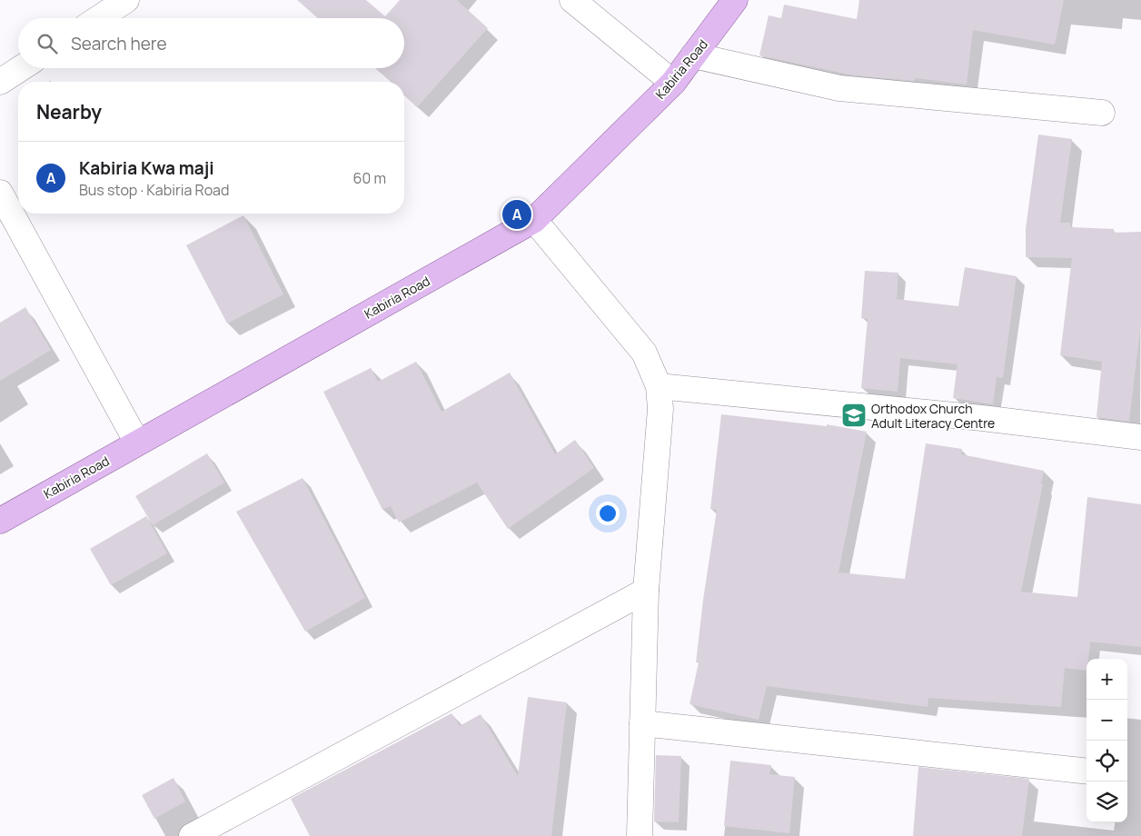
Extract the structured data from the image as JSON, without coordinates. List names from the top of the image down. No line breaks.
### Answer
{"streets":{"main road":["Kabiria Road"]},"places":{"school or university":["Orthodox Church Adult Literacy Centre"]},"page":{"search":"Search here","heading":"Nearby","list":[{"mark":"A","name":"Kabiria Kwa maji","note":"Bus stop · Kabiria Road","value":"60 m"}],"pins":"A","map_buttons":["+","−"]}}
